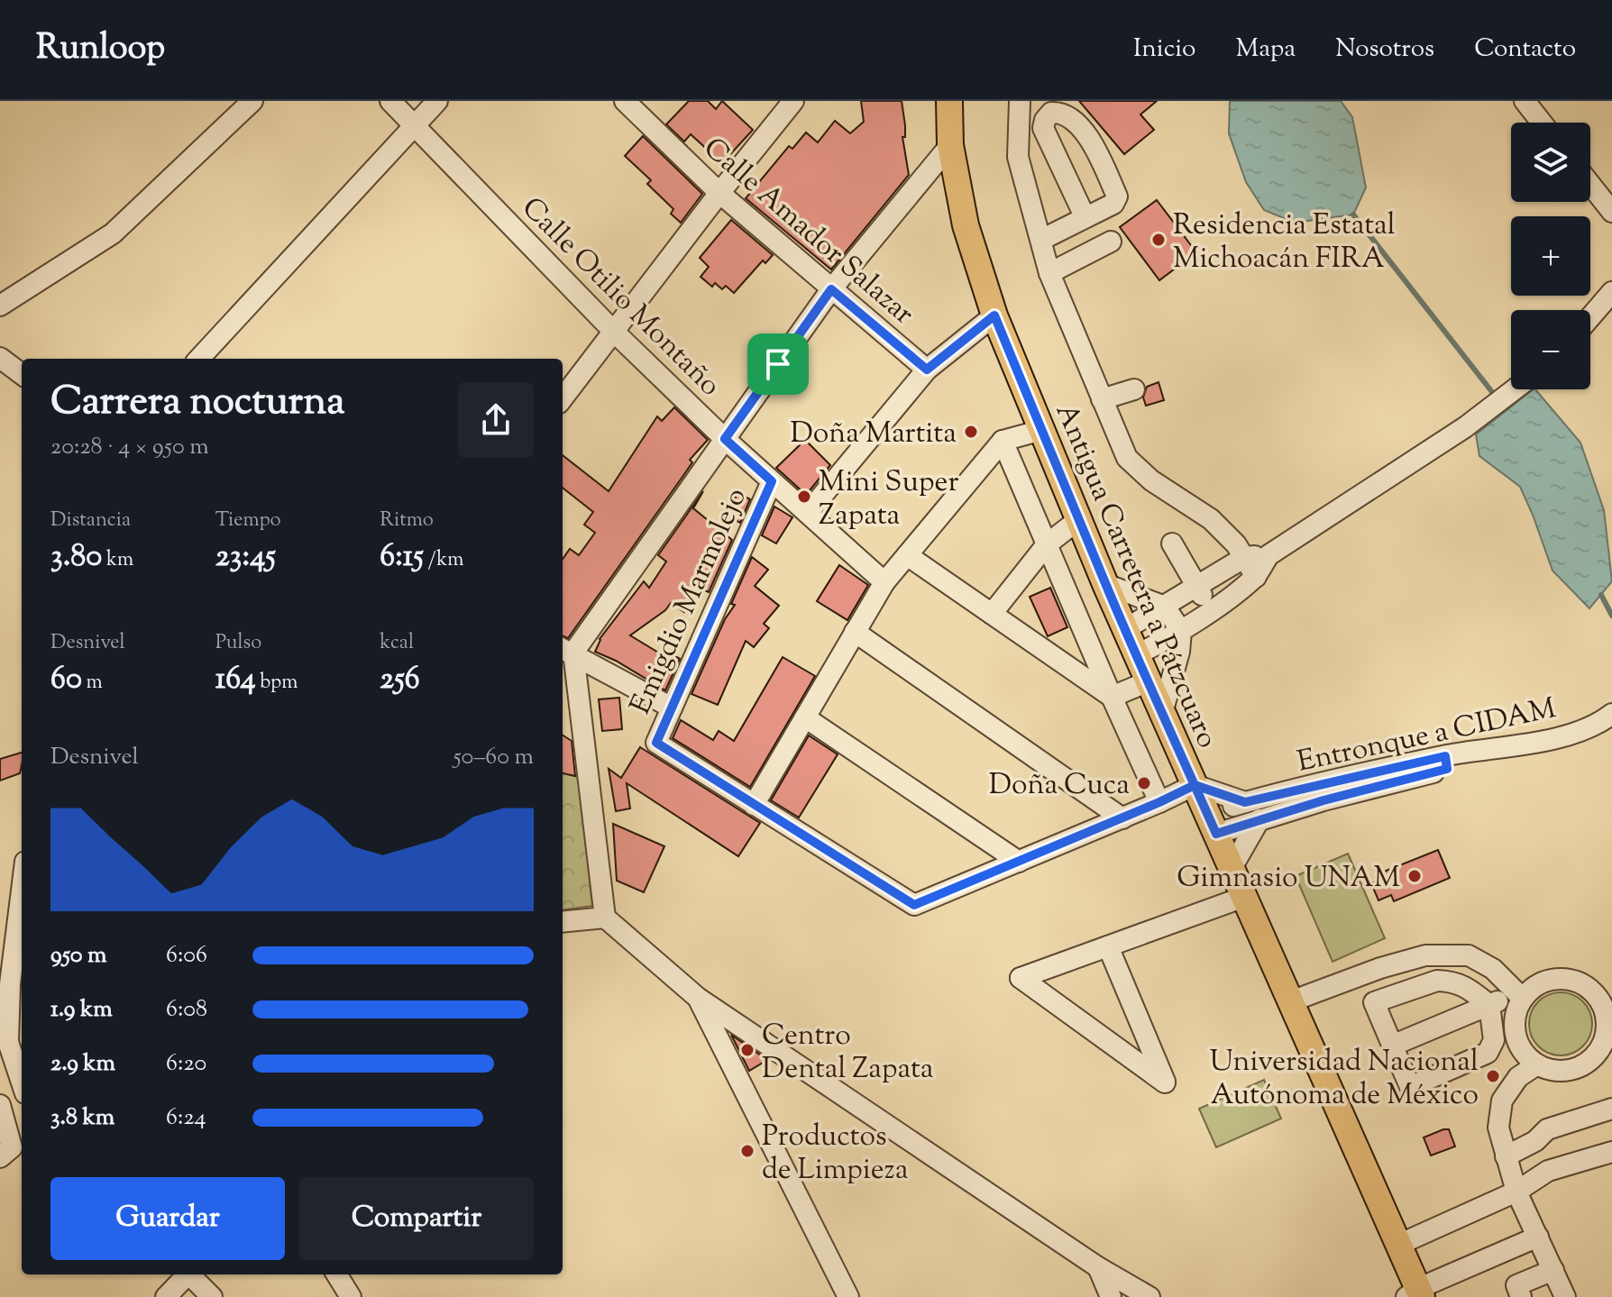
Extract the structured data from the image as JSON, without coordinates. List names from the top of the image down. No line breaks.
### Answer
{"streets":{"main road":["Antigua Carretera a Pátzcuaro"],"street":["Calle Amador Salazar","Calle Otilio Montaño","Emigdio Marmolejo","Entronque a CIDAM"]},"crossings":[["Calle Otilio Montaño","Emigdio Marmolejo"],["Antigua Carretera a Pátzcuaro","Entronque a CIDAM"]],"places":["Residencia Estatal Michoacán FIRA","Doña Martita","Mini Super Zapata","Doña Cuca","Gimnasio UNAM","Centro Dental Zapata","Universidad Nacional Autónoma de México","Productos de Limpieza"],"page":{"header":"Runloop","nav":["Inicio","Mapa","Nosotros","Contacto"],"map_buttons":["+","−"],"heading":["Carrera nocturna","20:28 · 4 × 950 m"],"stats":[["Distancia","3.80 km"],["Tiempo","23:45"],["Ritmo","6:15 /km"],["Desnivel","60 m"],["Pulso","164 bpm"],["kcal","256"]],"chart":["Desnivel","50–60 m"],"list":[{"name":"950 m","note":"6:06"},{"name":"1.9 km","note":"6:08"},{"name":"2.9 km","note":"6:20"},{"name":"3.8 km","note":"6:24"}],"buttons":["Guardar","Compartir"]}}
